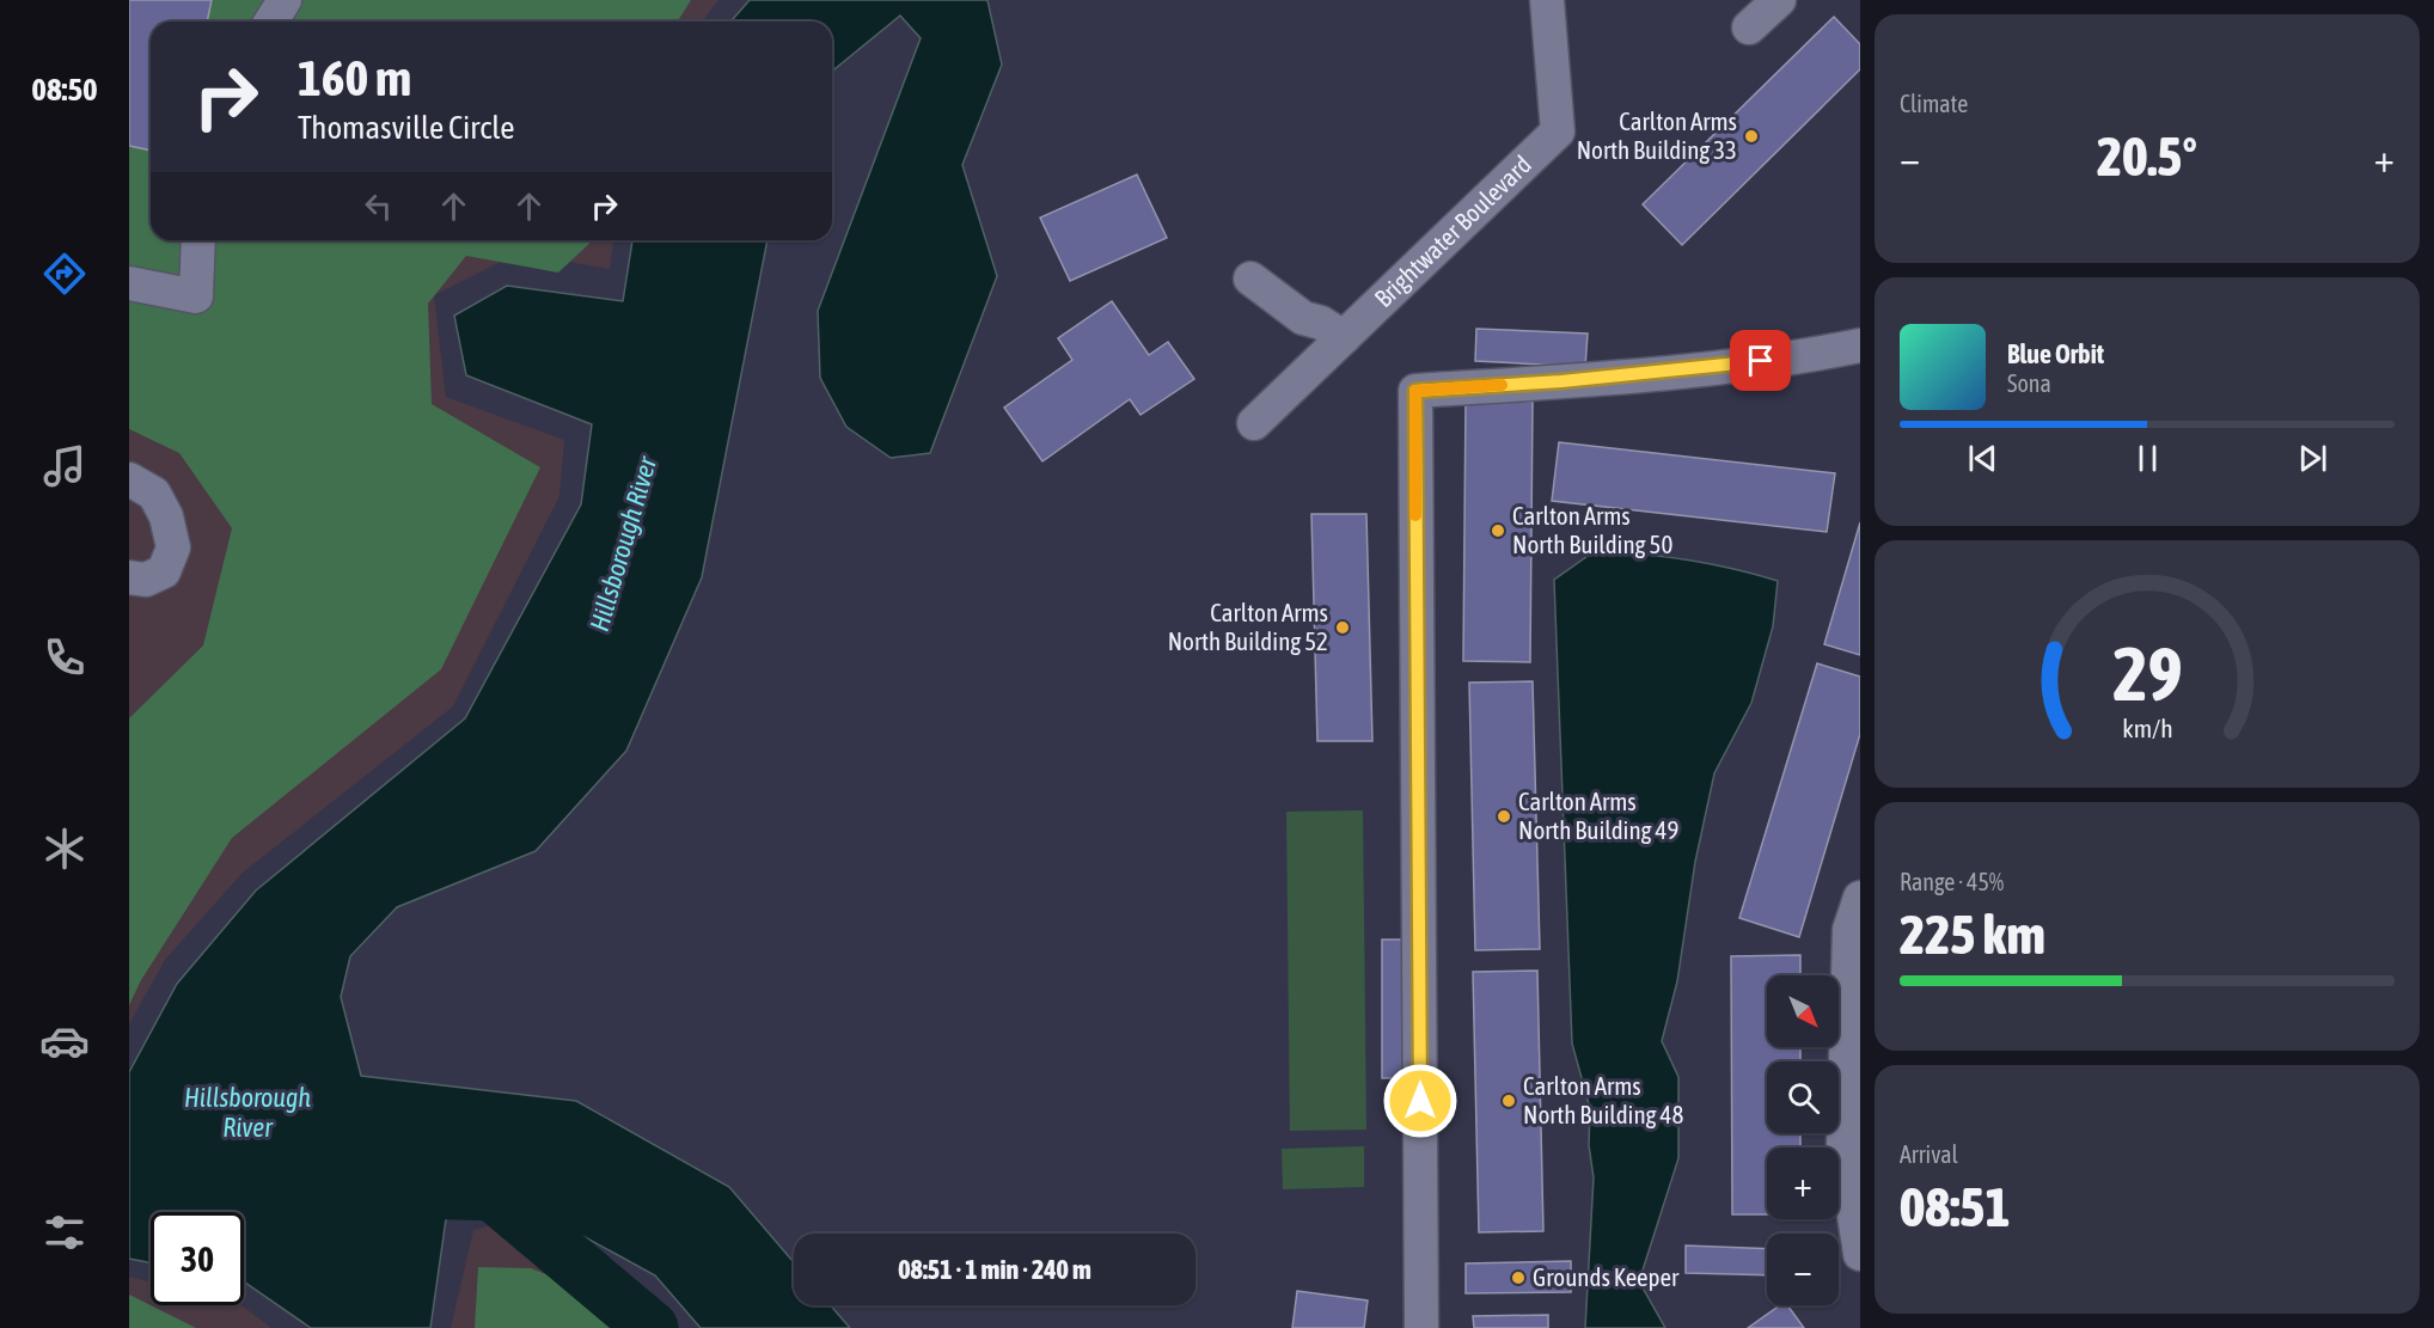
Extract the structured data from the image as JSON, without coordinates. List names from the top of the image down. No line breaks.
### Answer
{"streets":{"street":["Brightwater Boulevard"]},"water":["Hillsborough River"],"places":["Carlton Arms North Building 33","Carlton Arms North Building 50","Carlton Arms North Building 52","Carlton Arms North Building 49","Carlton Arms North Building 48","Grounds Keeper"],"north":"bottom right","page":{"tabs":"08:50","tile":["Climate",["Range · 45%","225 km"],["Arrival","08:51"]],"turn":["160 m","Thomasville Circle"],"heat":["−","20.5°","+"],"song":["Blue Orbit","Sona"],"map_buttons":["+","−"],"limit":"30","trip":"08:51 · 1 min · 240 m","gauge":["29","km/h"]}}
